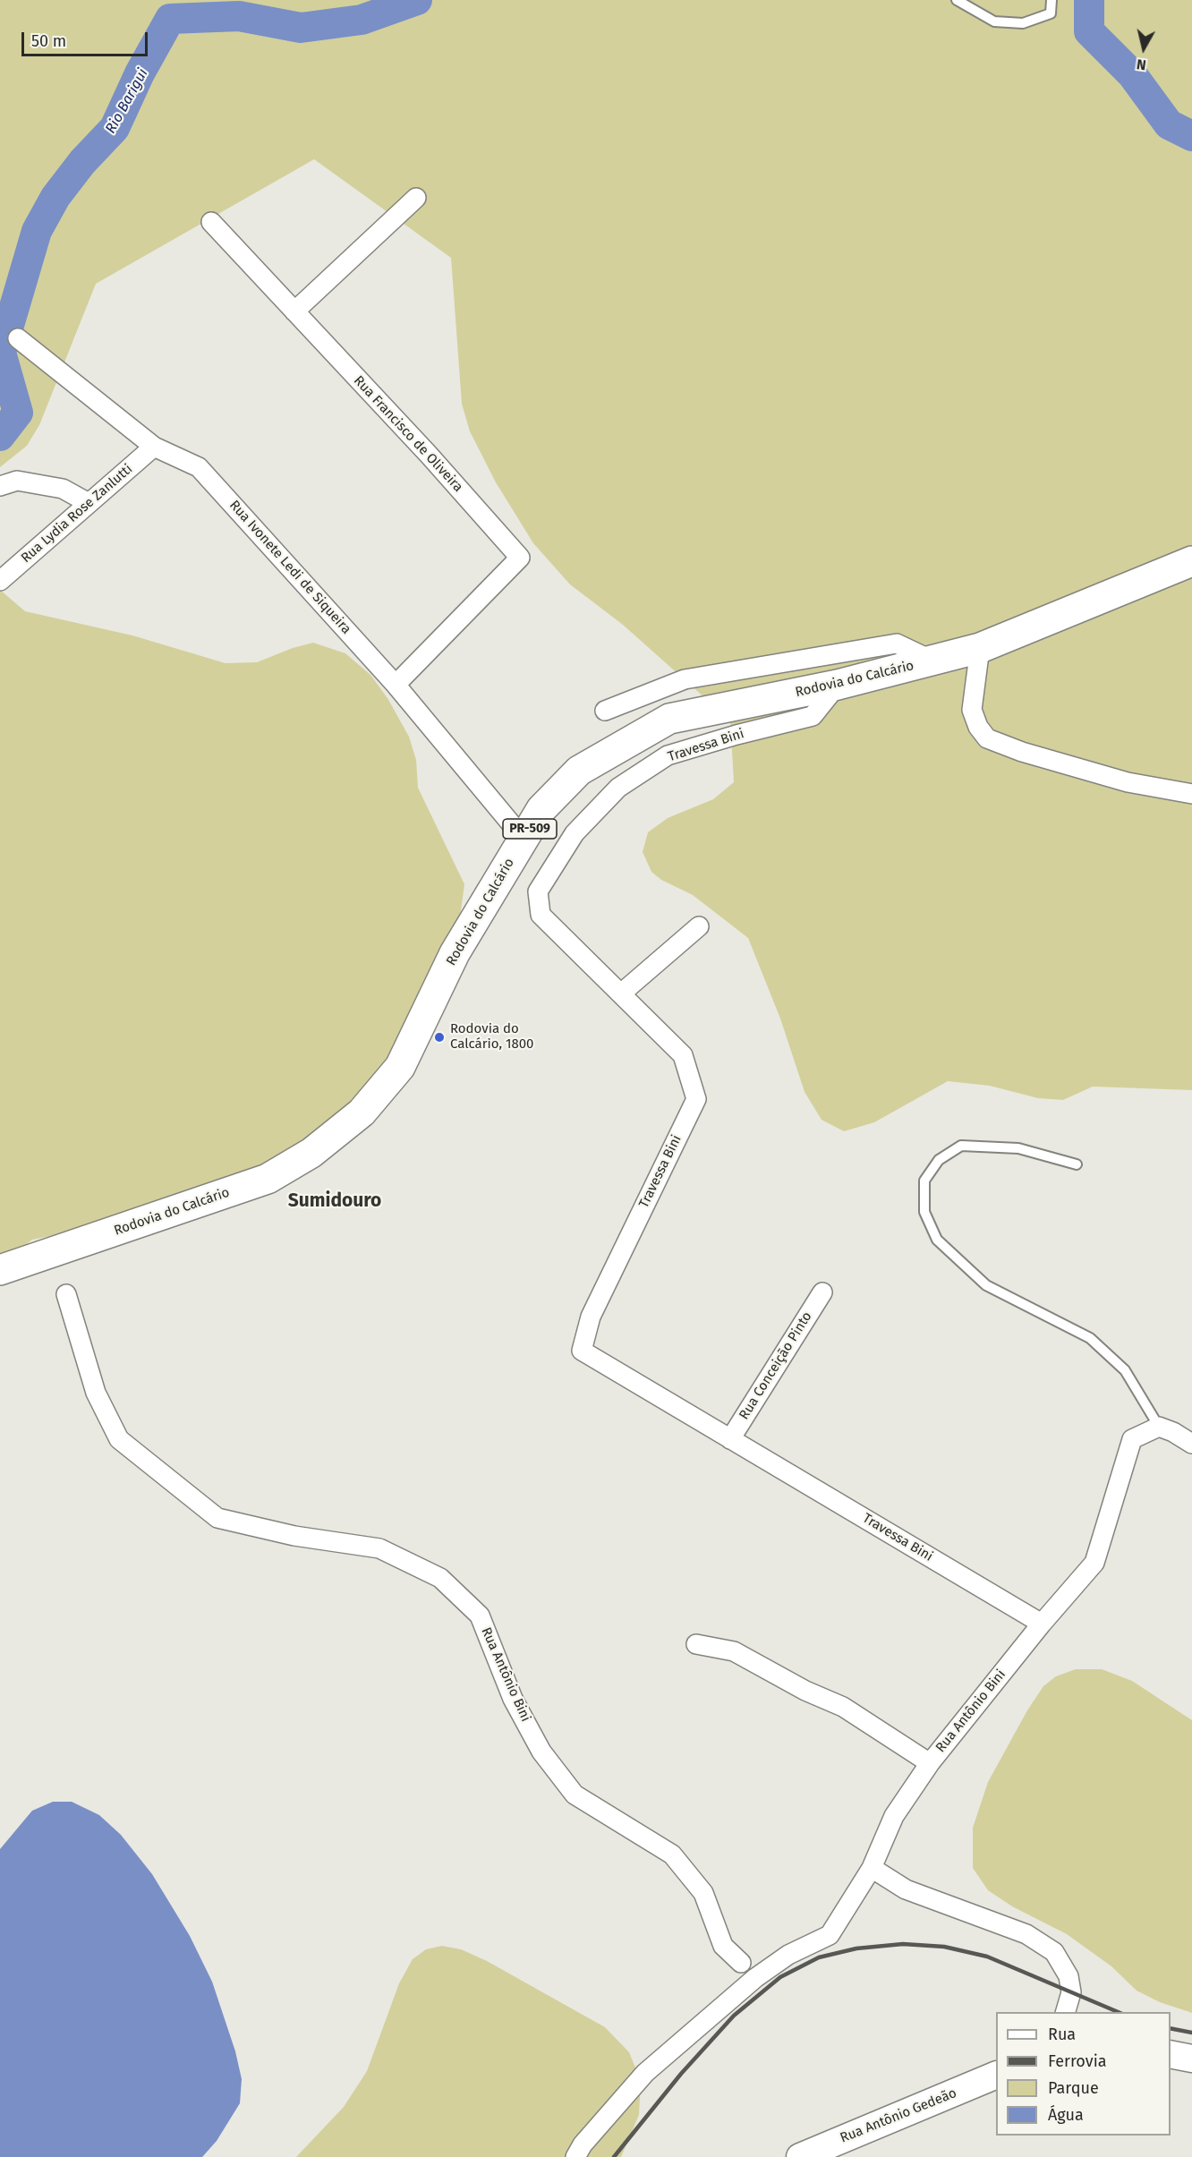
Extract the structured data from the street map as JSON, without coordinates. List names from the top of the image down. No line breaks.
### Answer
{"streets":{"main road":["Rodovia do Calcário","PR-509"],"street":["Rua Francisco de Oliveira","Rua Lydia Rose Zanlutti","Rua Ivonete Ledi de Siqueira","Travessa Bini","Rua Conceição Pinto","Rua Antônio Bini","Rua Antônio Gedeão"]},"crossings":[["Rua Francisco de Oliveira","Rua Ivonete Ledi de Siqueira"],["Rua Lydia Rose Zanlutti","Rua Ivonete Ledi de Siqueira"],["Rua Ivonete Ledi de Siqueira","Rodovia do Calcário"],["Rodovia do Calcário","Travessa Bini"],["Travessa Bini","Rua Conceição Pinto"],["Travessa Bini","Rua Antônio Bini"]],"districts":["Sumidouro"],"water":["Rio Barigui"],"places":["Rodovia do Calcário, 1800"],"legend":["Rua","Ferrovia","Parque","Água"],"scale_bar":"50 m","north":"bottom"}
